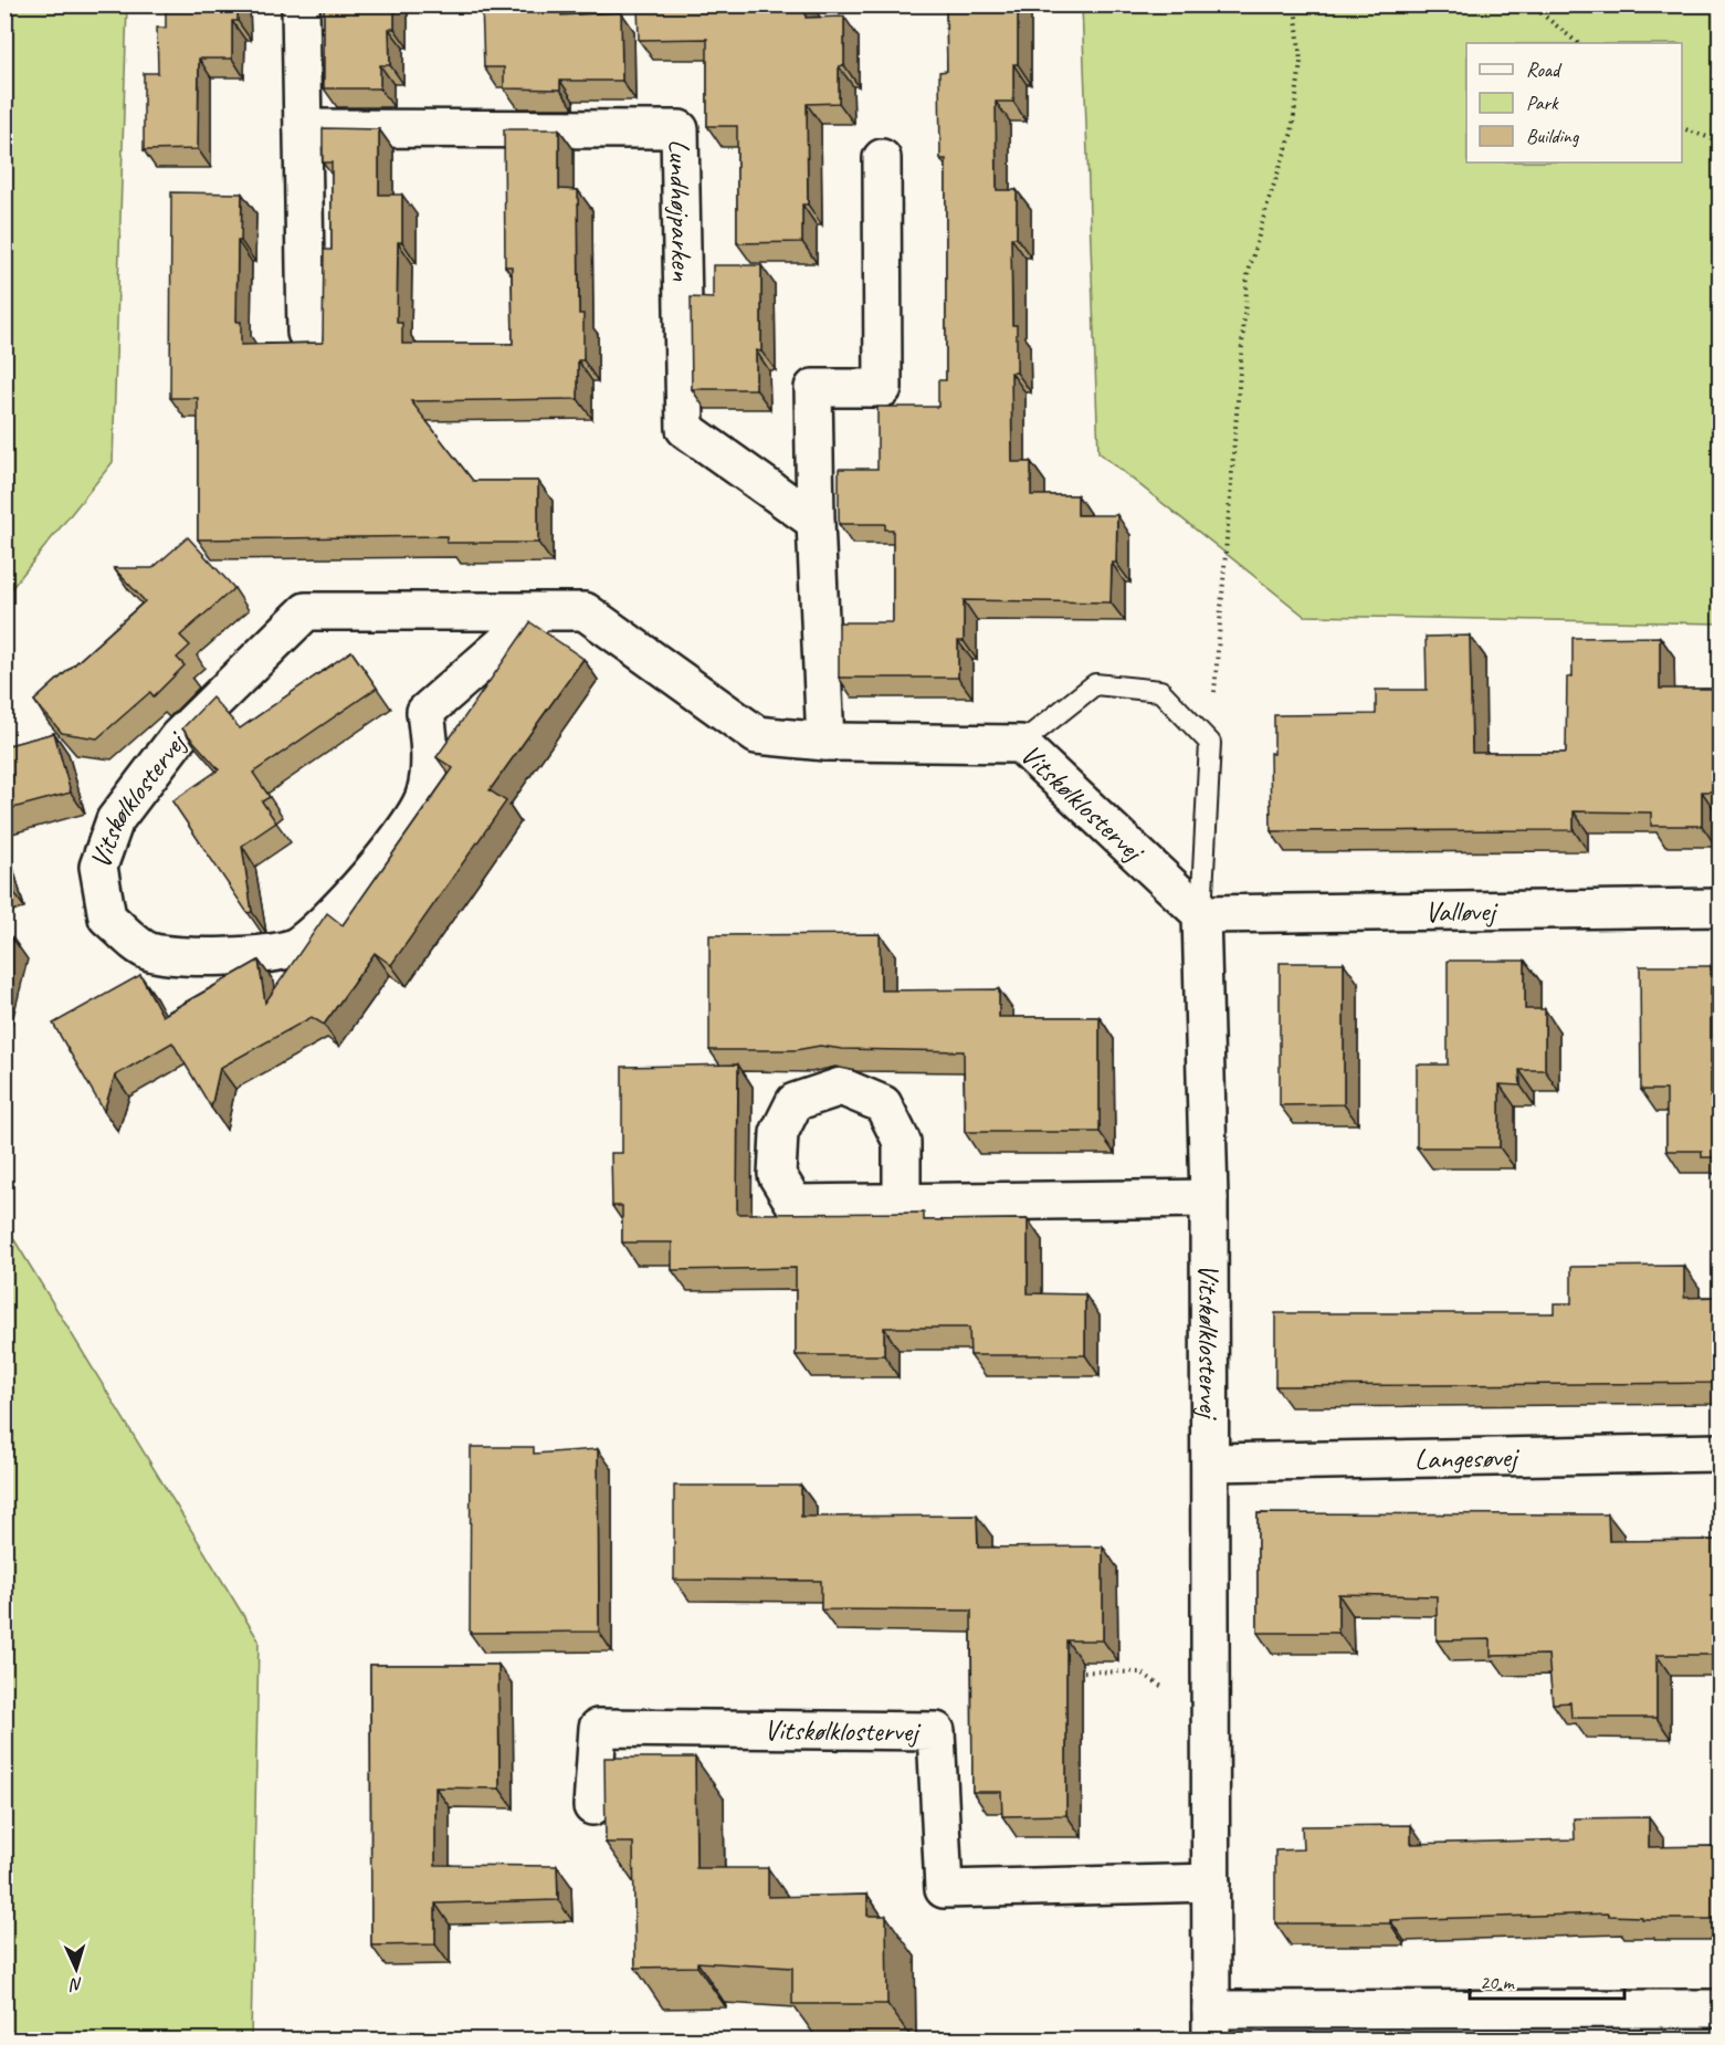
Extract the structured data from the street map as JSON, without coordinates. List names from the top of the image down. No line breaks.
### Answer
{"streets":{"street":["Lundhøjparken","Vitskølklostervej","Valløvej","Langesøvej"]},"crossings":[["Vitskølklostervej","Valløvej"],["Vitskølklostervej","Langesøvej"]],"legend":["Road","Park","Building"],"scale_bar":"20 m","north":"bottom"}
